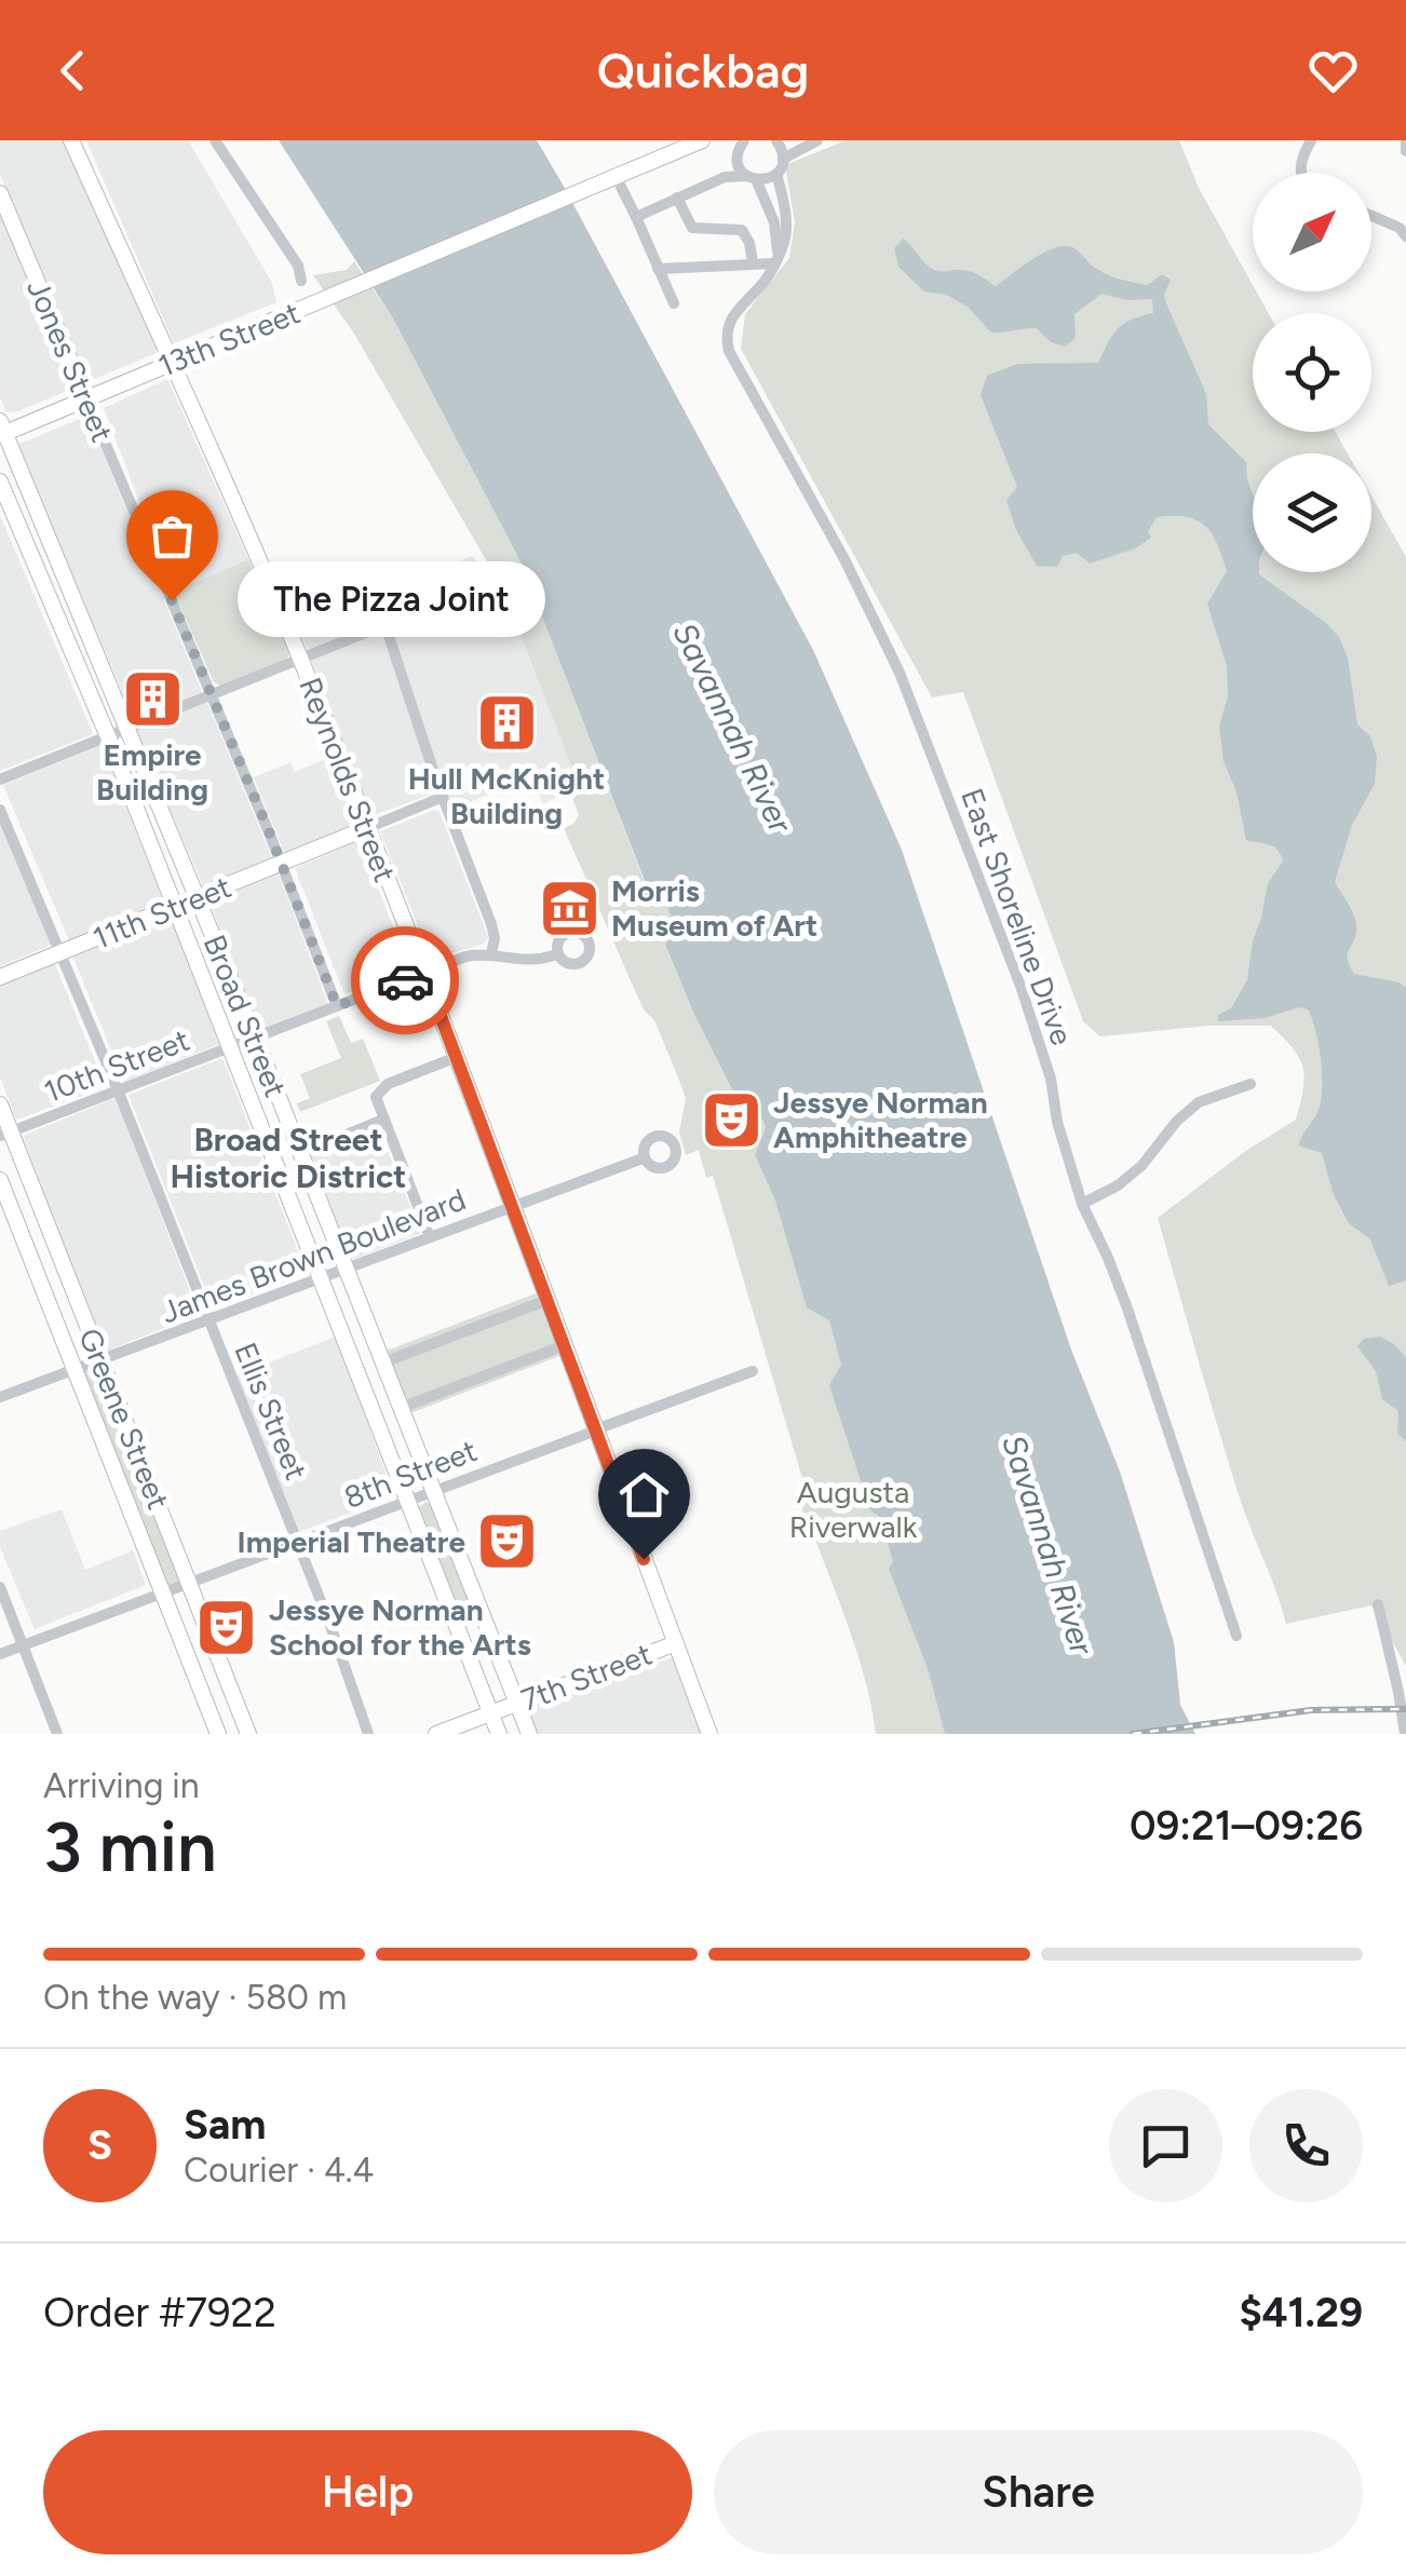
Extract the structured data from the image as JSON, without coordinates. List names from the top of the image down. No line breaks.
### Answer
{"streets":{"main road":["13th Street","Jones Street","Reynolds Street","11th Street","Broad Street","Greene Street","7th Street"],"street":["East Shoreline Drive","10th Street","James Brown Boulevard","Ellis Street","8th Street"]},"crossings":[["13th Street","Jones Street"],["13th Street","Reynolds Street"],["13th Street","Broad Street"],["Jones Street","11th Street"],["Jones Street","10th Street"],["Reynolds Street","11th Street"],["Reynolds Street","10th Street"],["Reynolds Street","James Brown Boulevard"],["Reynolds Street","8th Street"],["Reynolds Street","7th Street"],["11th Street","Broad Street"],["11th Street","Ellis Street"],["Broad Street","10th Street"],["Broad Street","James Brown Boulevard"],["Broad Street","8th Street"],["Broad Street","7th Street"],["10th Street","Ellis Street"],["10th Street","Greene Street"],["James Brown Boulevard","Ellis Street"],["James Brown Boulevard","Greene Street"],["Ellis Street","8th Street"],["Greene Street","8th Street"]],"districts":["Broad Street Historic District"],"water":["Savannah River"],"parks":["Augusta Riverwalk"],"places":{"other":["The Pizza Joint"],"building":["Empire Building","Hull McKnight Building"],"museum":["Morris Museum of Art"],"theatre":["Jessye Norman Amphitheatre","Imperial Theatre","Jessye Norman School for the Arts"]},"north":"top right","page":{"header":"Quickbag","bubble":"The Pizza Joint","heading":["3 min","Arriving in","09:21–09:26"],"panel":["Sam","Courier · 4.4","Order #7922","$41.29"],"bar":"On the way · 580 m","round":"S","buttons":["Help","Share"]}}
